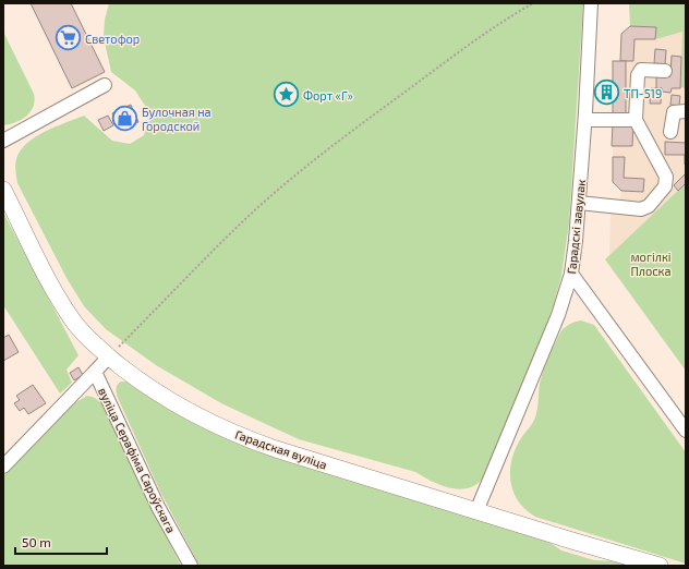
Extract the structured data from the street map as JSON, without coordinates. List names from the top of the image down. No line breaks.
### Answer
{"streets":{"main road":["Гарадская вуліца"],"street":["Гарадскі завулак","вуліца Серафіма Сароўскага"]},"crossings":[["Гарадскі завулак","Гарадская вуліца"],["Гарадская вуліца","вуліца Серафіма Сароўскага"]],"parks":["могілкі Плоска"],"places":{"supermarket":["Светофор"],"building":["ТП-519"],"place":["Форт «Г»"],"shop":["Булочная на Городской"]},"scale_bar":"50 m"}
